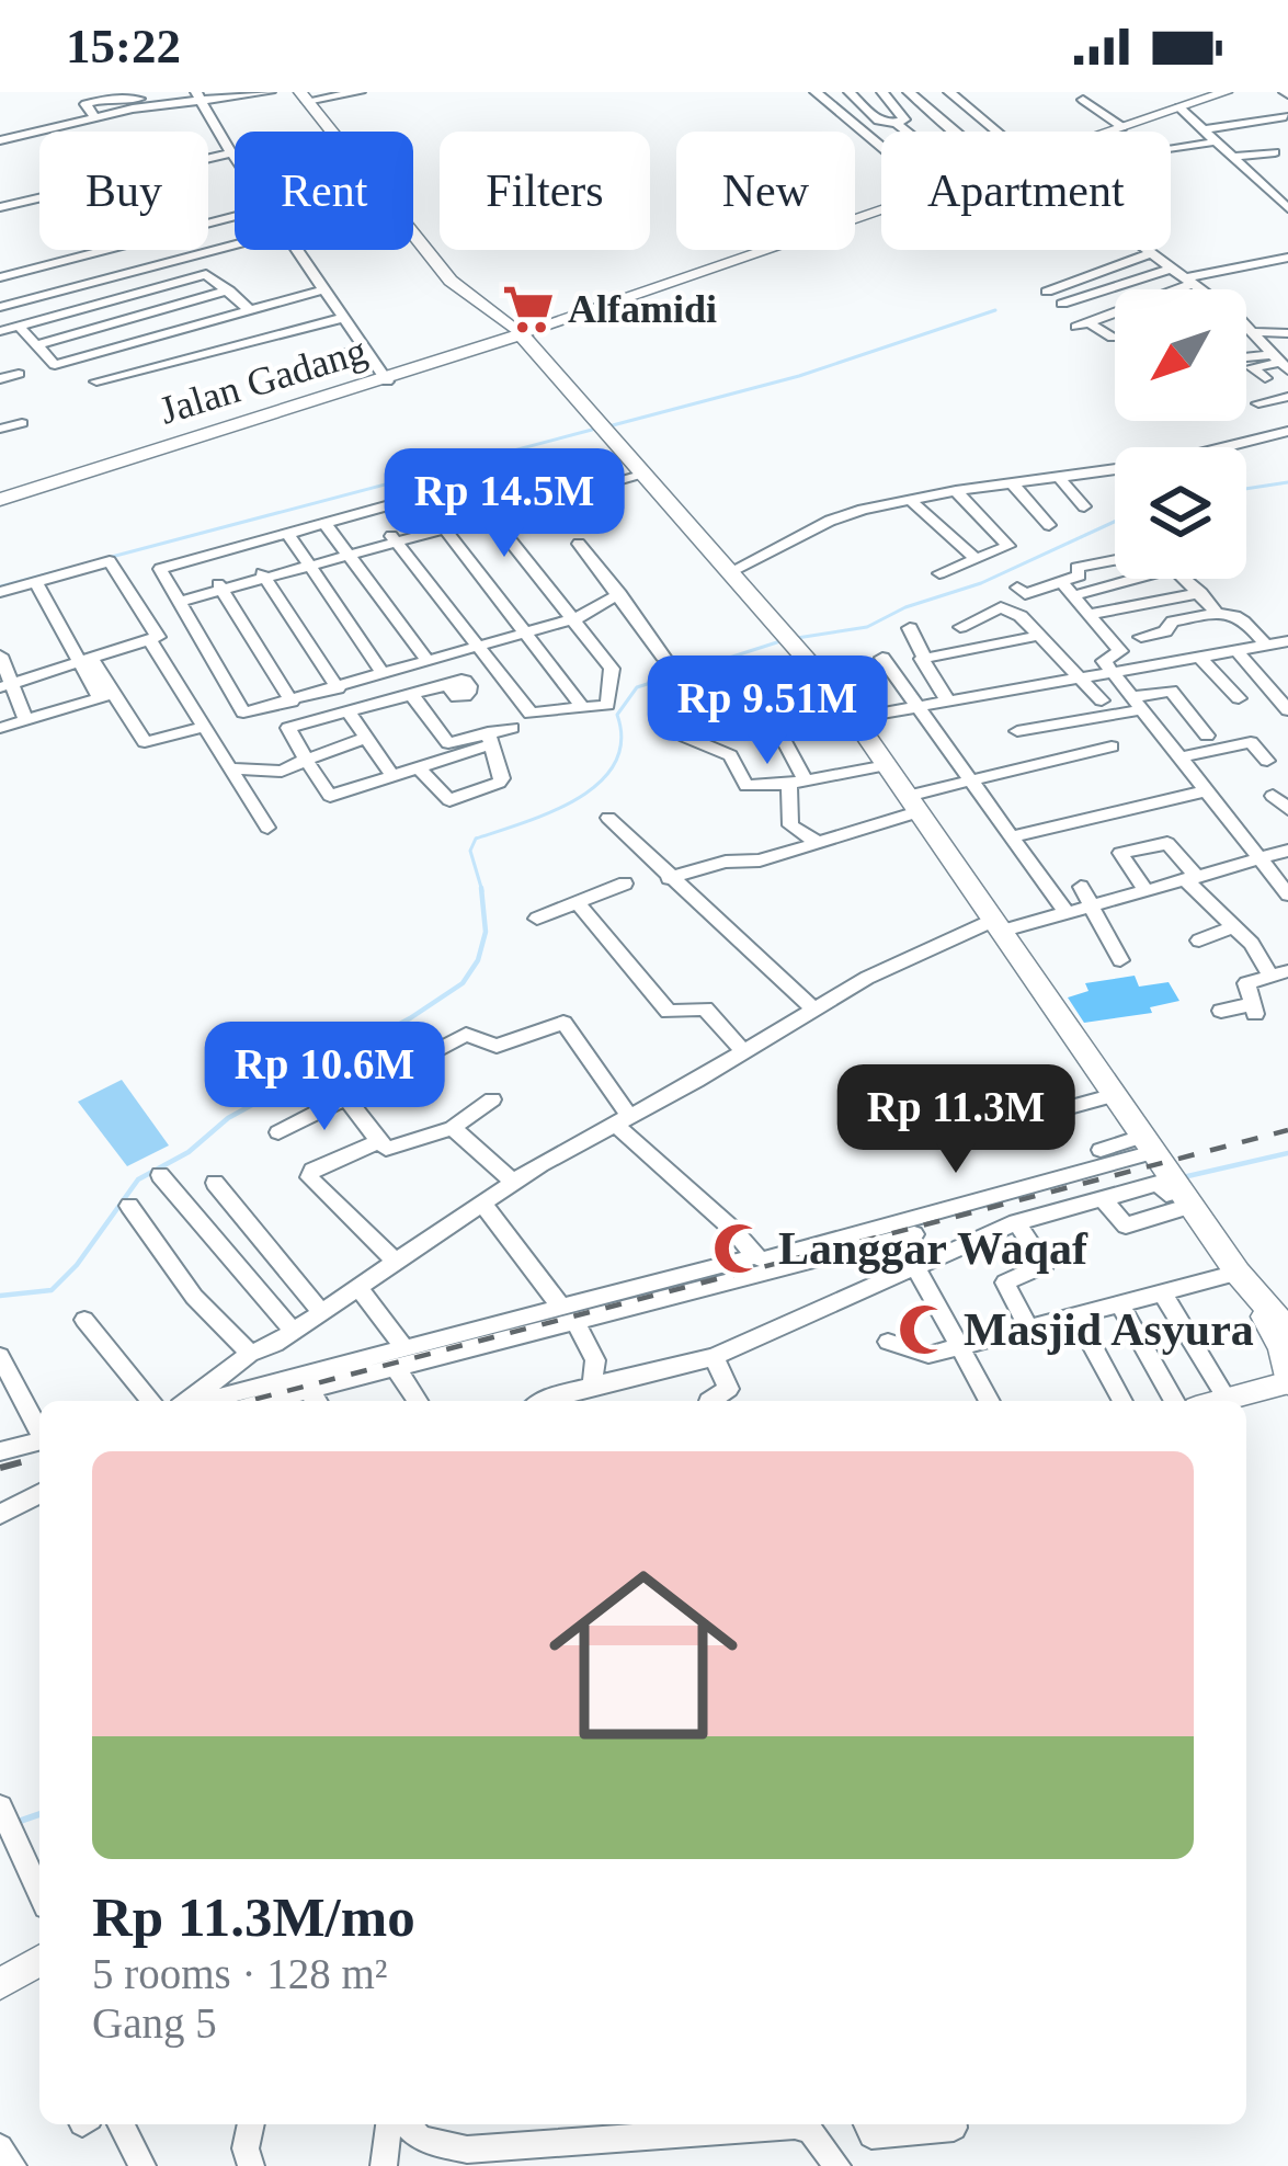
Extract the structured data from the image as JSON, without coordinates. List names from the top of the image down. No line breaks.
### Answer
{"streets":{"highway":["Jalan Gadang"]},"places":{"supermarket":["Alfamidi"],"mosque":["Langgar Waqaf","Masjid Asyura"]},"north":"bottom left","page":{"status":"15:22","chip":["Buy","Rent","Filters","New","Apartment"],"price":["Rp 14.5M","Rp 9.51M","Rp 10.6M","Rp 11.3M"],"list":[{"name":"Rp 11.3M/mo","note":"5 rooms · 128 m² · Gang 5"}]}}
